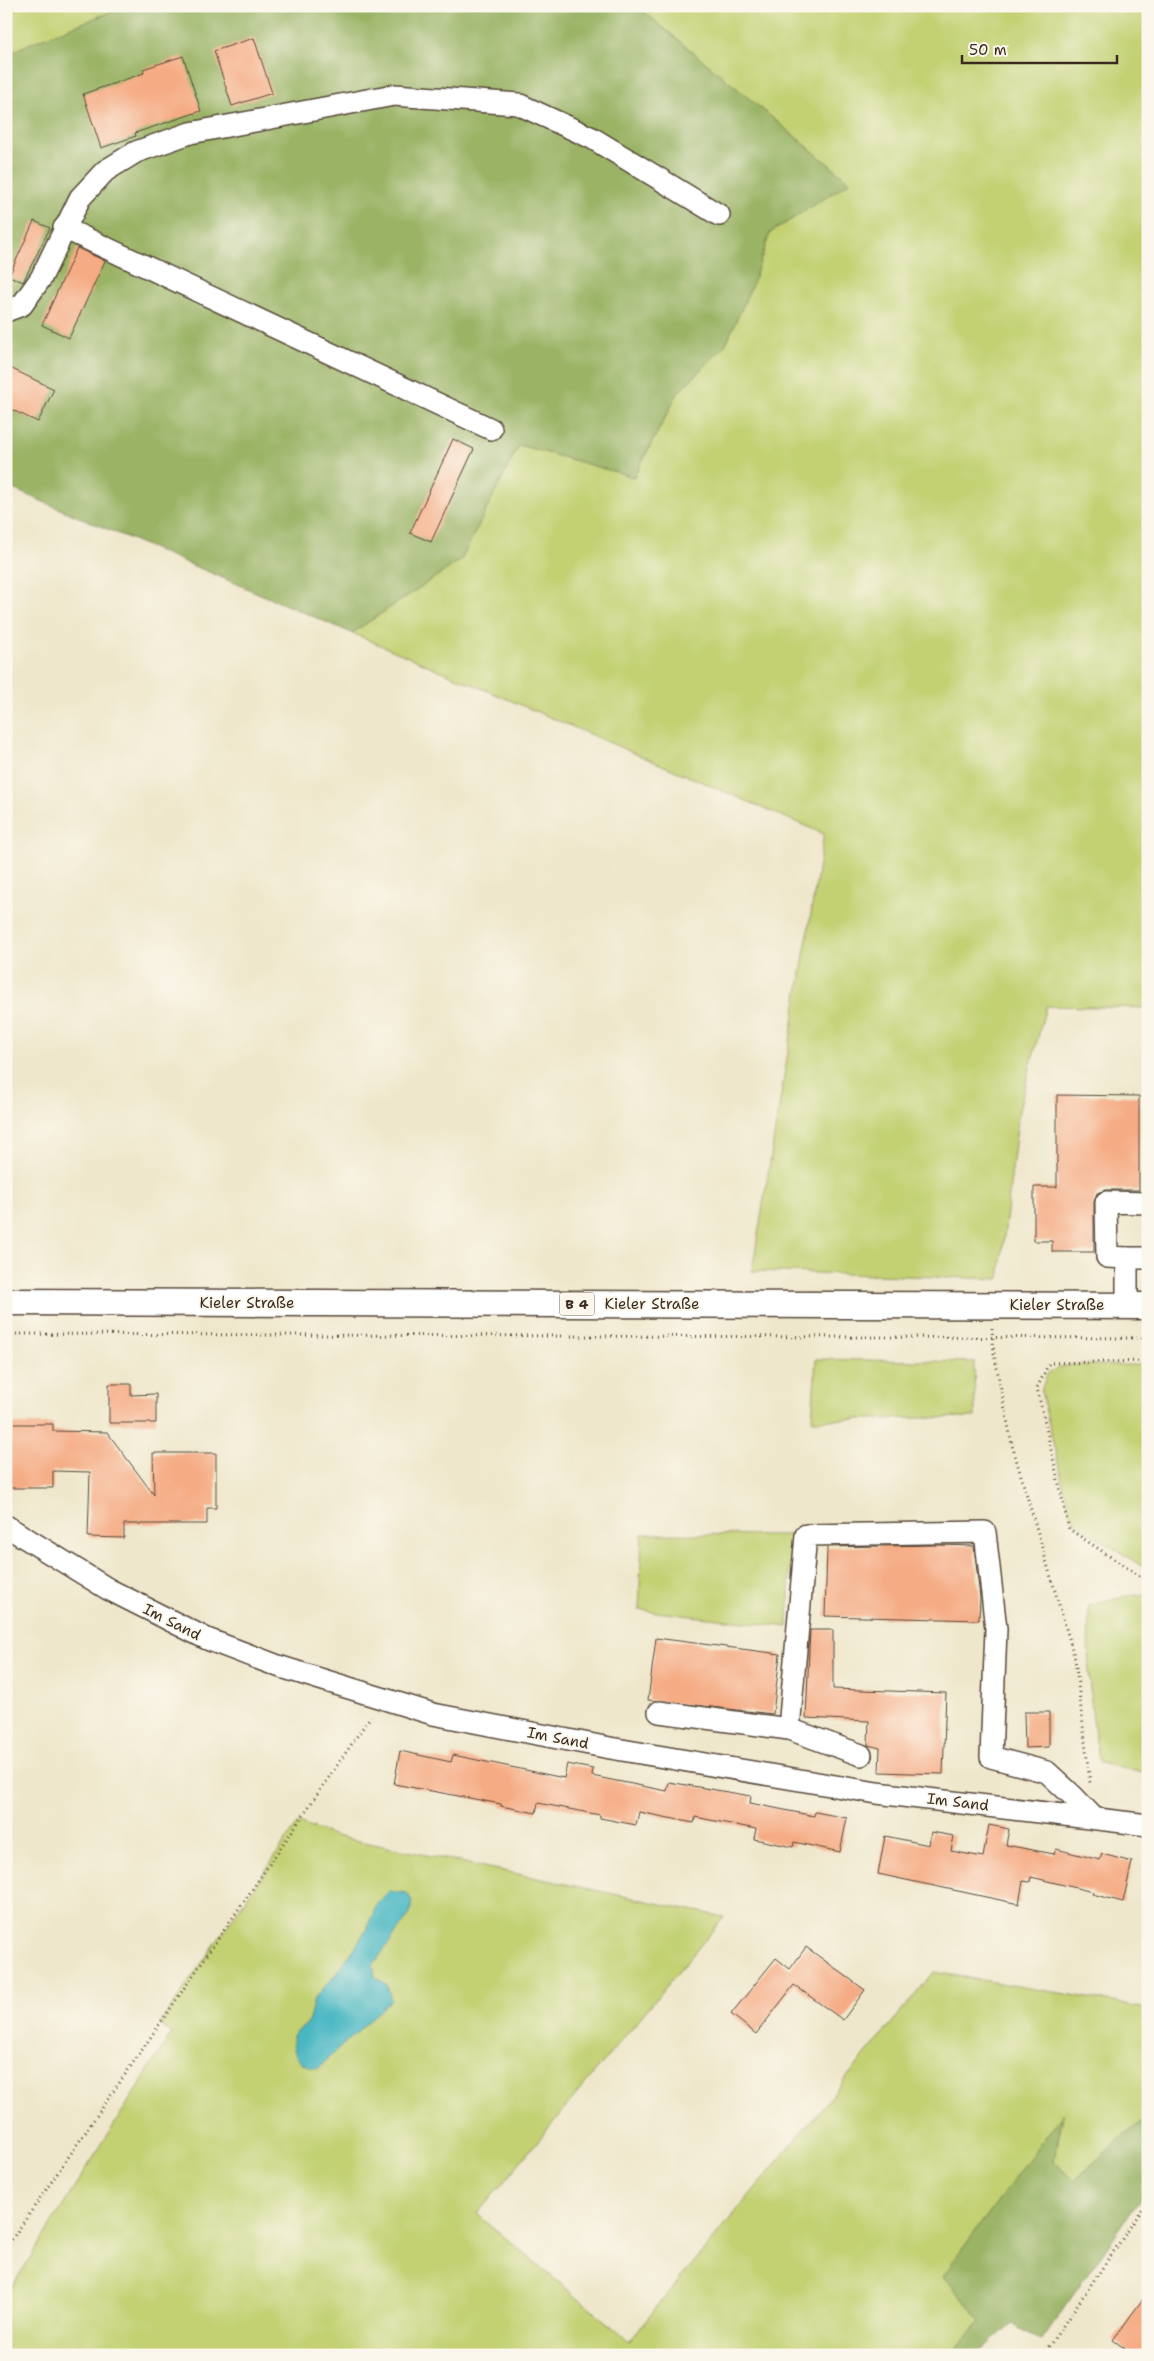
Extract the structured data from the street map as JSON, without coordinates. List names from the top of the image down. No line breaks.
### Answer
{"streets":{"main road":["Kieler Straße","B 4"],"street":["Im Sand"]},"scale_bar":"50 m"}
